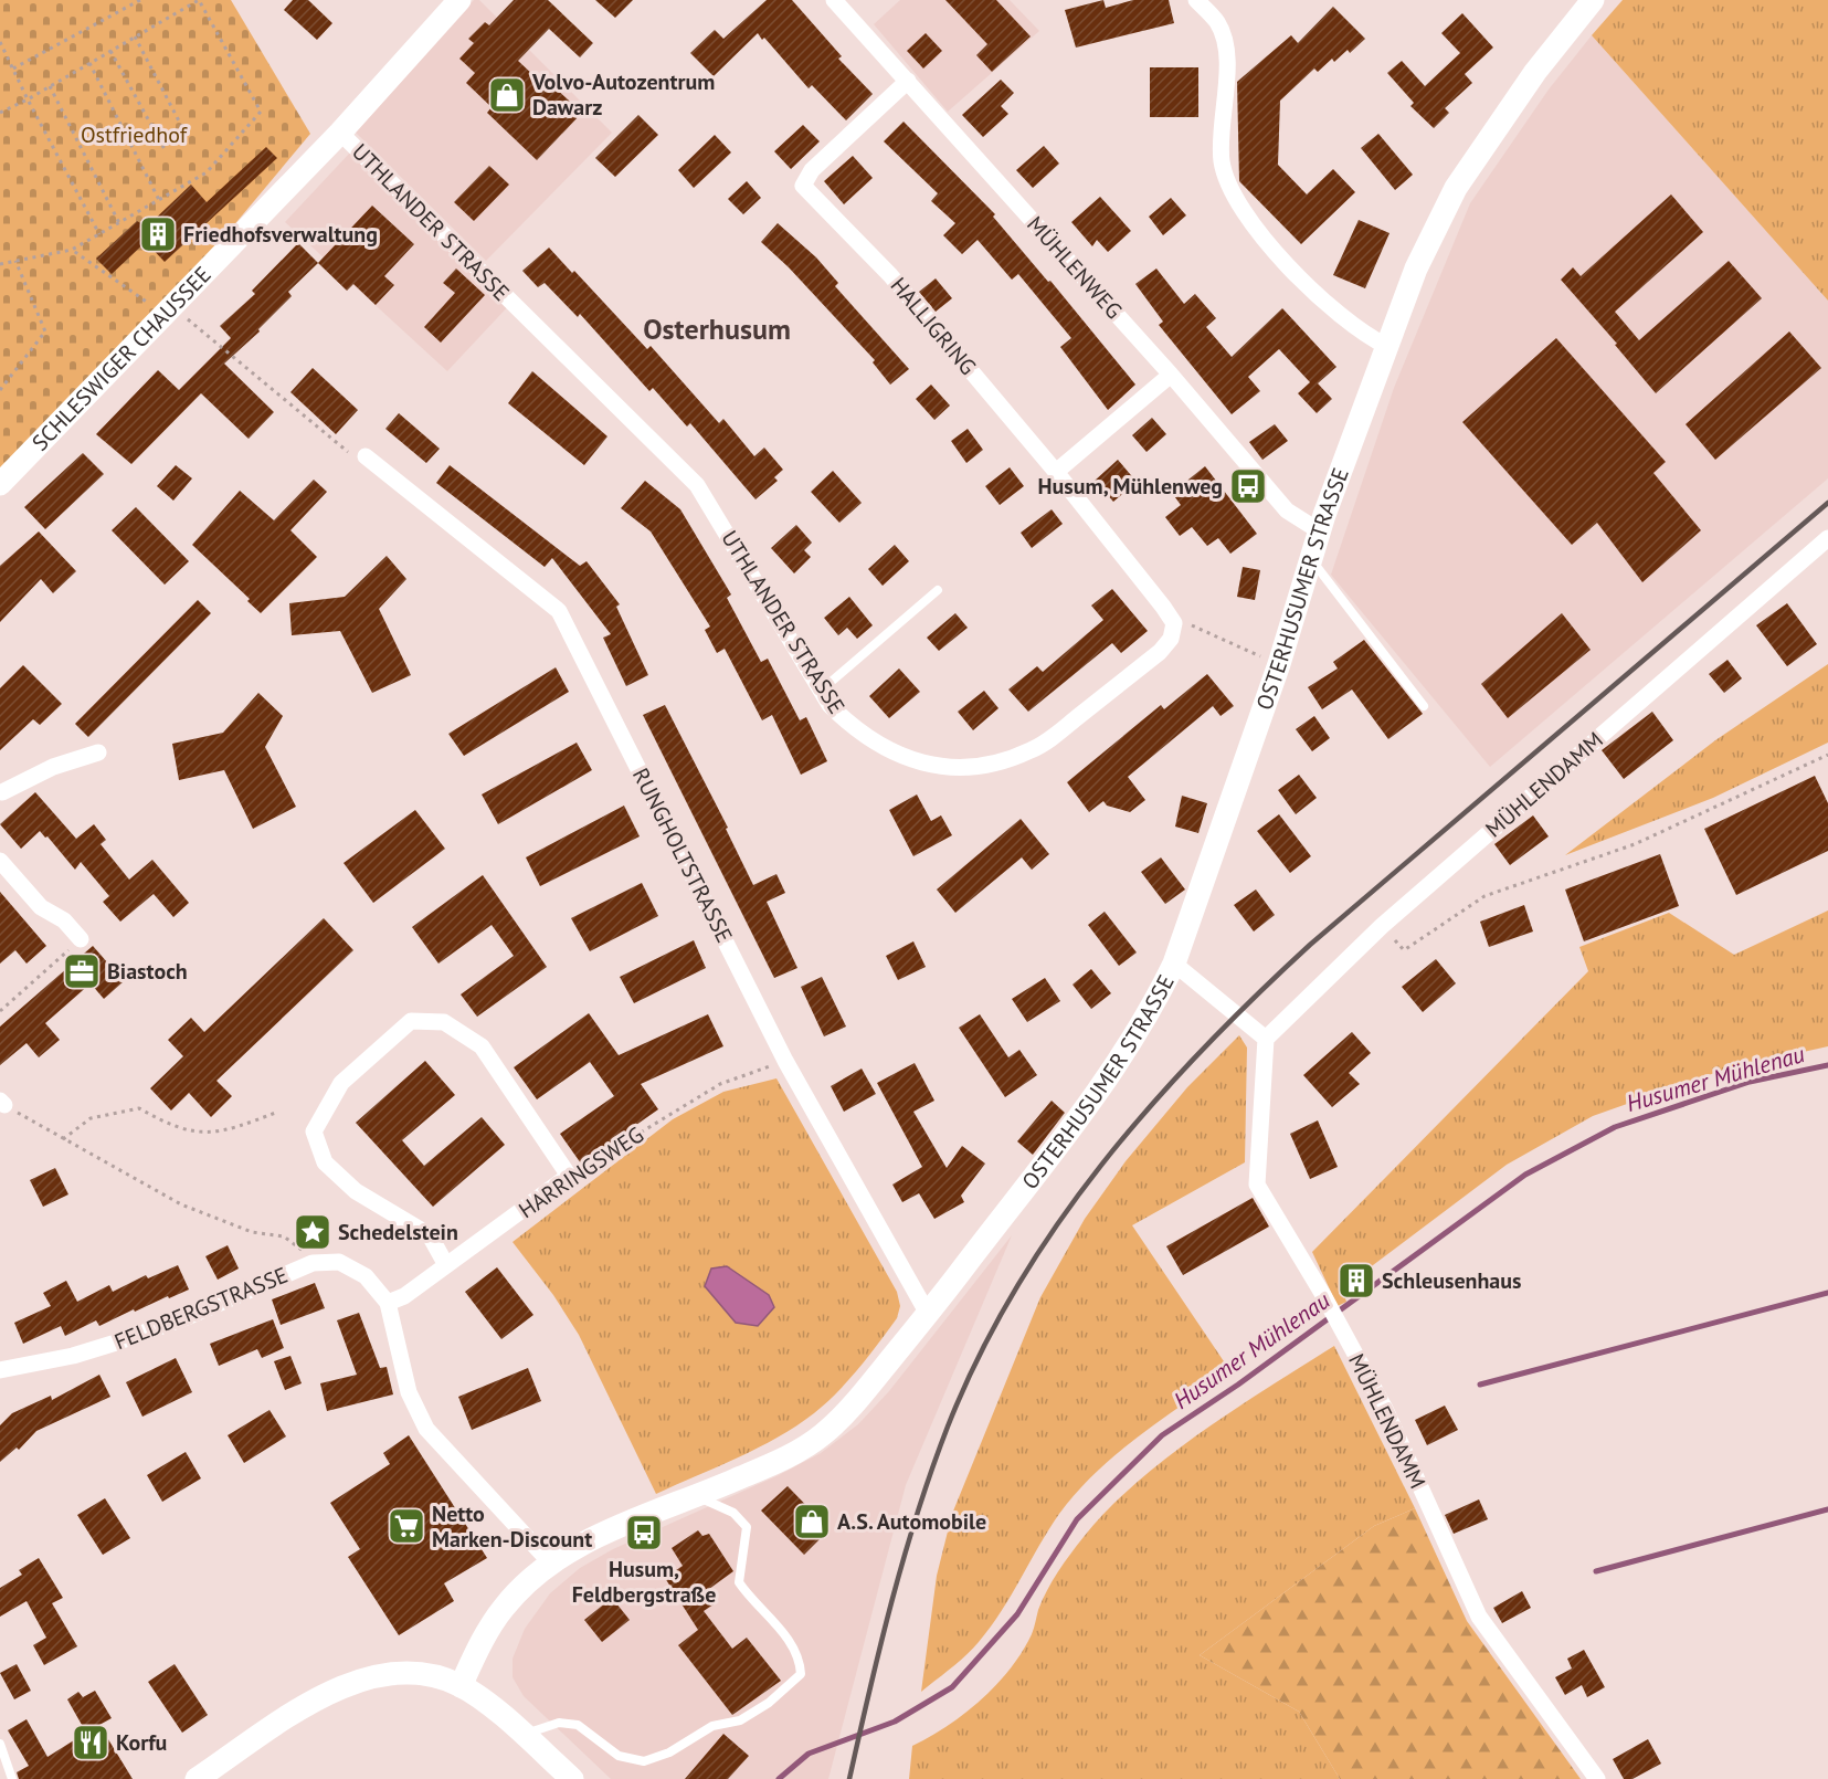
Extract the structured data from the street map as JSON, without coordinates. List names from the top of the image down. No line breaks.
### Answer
{"streets":{"street":["UTHLANDER STRASSE","MÜHLENWEG","HALLIGRING","SCHLESWIGER CHAUSSEE","OSTERHUSUMER STRASSE","MÜHLENDAMM","RUNGHOLTSTRASSE","HARRINGSWEG","FELDBERGSTRASSE"]},"crossings":[["UTHLANDER STRASSE","SCHLESWIGER CHAUSSEE"],["MÜHLENWEG","HALLIGRING"],["MÜHLENWEG","OSTERHUSUMER STRASSE"],["OSTERHUSUMER STRASSE","RUNGHOLTSTRASSE"],["OSTERHUSUMER STRASSE","FELDBERGSTRASSE"],["RUNGHOLTSTRASSE","HARRINGSWEG"],["HARRINGSWEG","FELDBERGSTRASSE"]],"districts":["Osterhusum"],"water":["Husumer Mühlenau"],"parks":["Ostfriedhof"],"places":{"shop":["Volvo-Autozentrum Dawarz","A.S. Automobile"],"building":["Friedhofsverwaltung","Schleusenhaus"],"bus stop":["Husum, Mühlenweg","Husum, Feldbergstraße"],"office":["Biastoch"],"place":["Schedelstein"],"supermarket":["Netto Marken-Discount"],"restaurant":["Korfu"]}}
